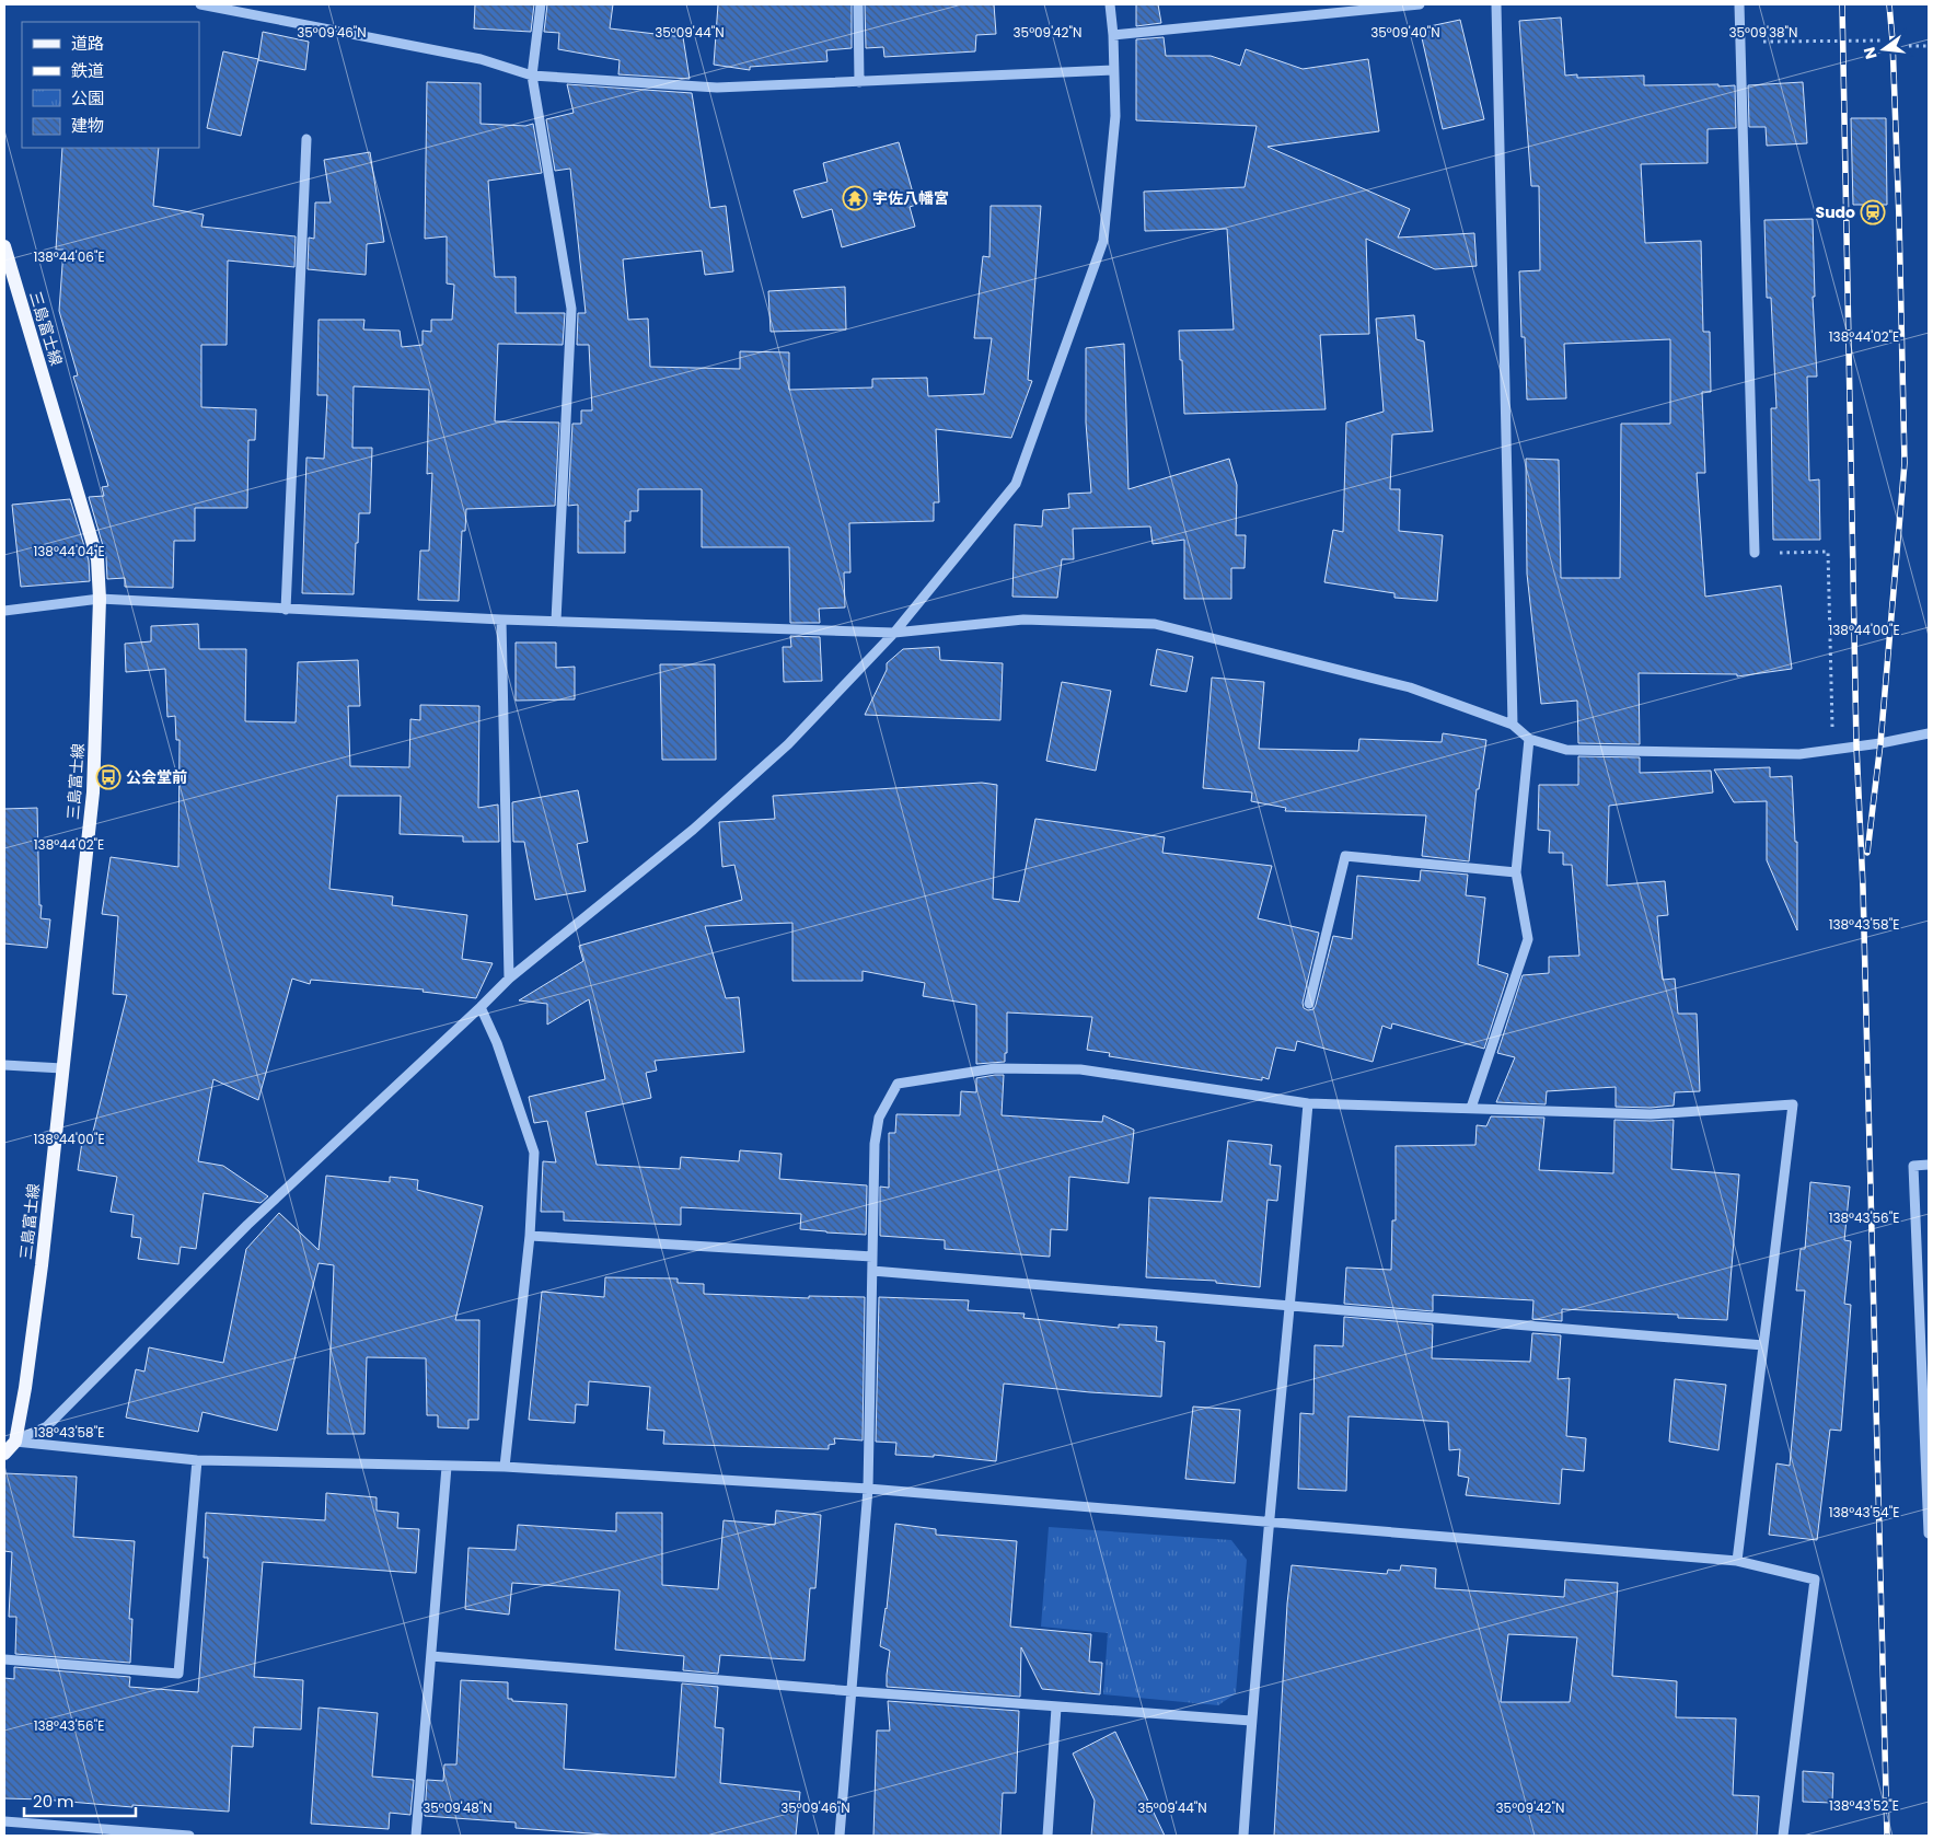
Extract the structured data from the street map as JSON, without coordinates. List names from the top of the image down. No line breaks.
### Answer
{"streets":{"main road":["三島富士線"]},"places":{"temple":["宇佐八幡宮"],"station":["Sudo"],"bus stop":["公会堂前"]},"legend":["道路","鉄道","公園","建物"],"scale_bar":"20 m","north":"left","coordinates":["35°09'46\"N","35°09'44\"N","35°09'42\"N","35°09'40\"N","35°09'38\"N","138°44'06\"E","138°44'02\"E","138°44'04\"E","138°44'00\"E","138°43'58\"E","138°43'56\"E","138°43'54\"E","138°43'52\"E","35°09'48\"N"]}
